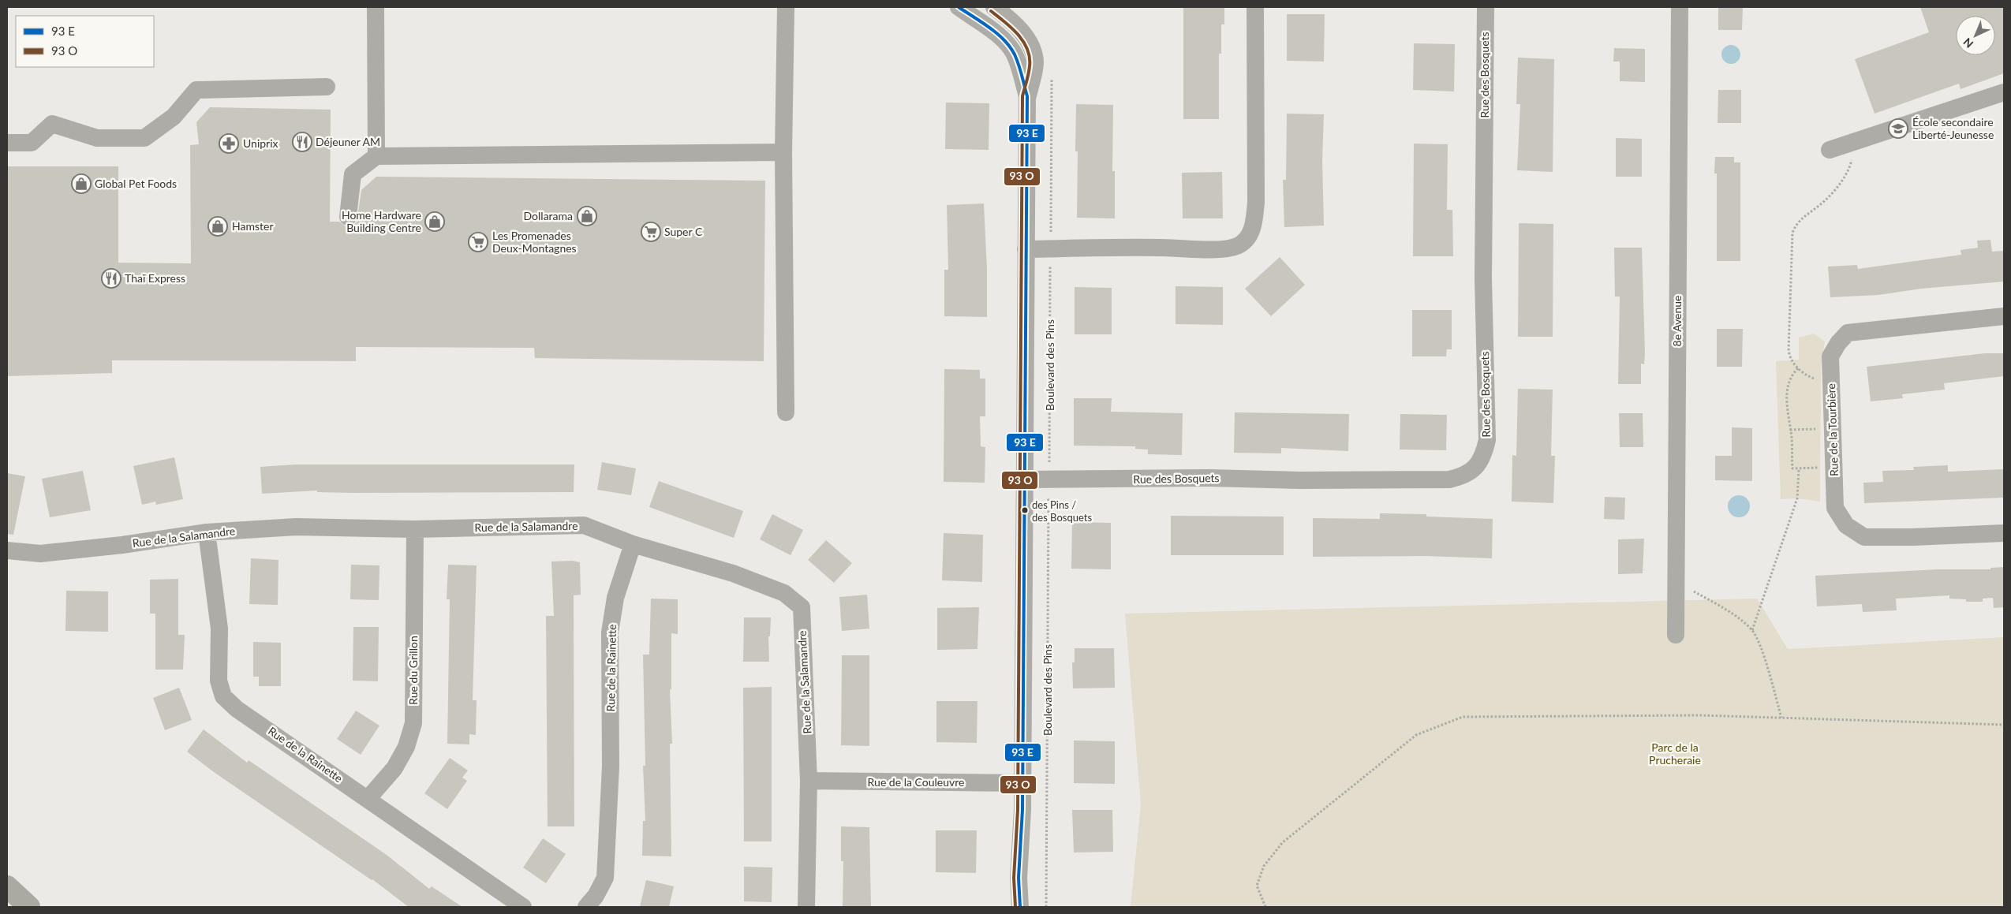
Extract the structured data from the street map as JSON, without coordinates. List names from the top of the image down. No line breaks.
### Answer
{"streets":{"street":["Rue des Bosquets","8e Avenue","Rue de la Tourbière","Rue de la Salamandre","Rue de la Rainette","Rue du Grillon","Rue de la Couleuvre"],"path":["Boulevard des Pins"]},"crossings":[["Rue de la Salamandre","Rue de la Rainette"],["Rue de la Salamandre","Rue du Grillon"],["Rue de la Salamandre","Rue de la Couleuvre"],["Rue de la Rainette","Rue du Grillon"]],"parks":["Parc de la Prucheraie"],"places":{"school or university":["École secondaire Liberté-Jeunesse"],"restaurant":["Déjeuner AM","Thaï Express"],"pharmacy":["Uniprix"],"shop":["Global Pet Foods","Dollarama","Home Hardware Building Centre","Hamster"],"supermarket":["Super C","Les Promenades Deux-Montagnes"],"other":["des Pins / des Bosquets"]},"legend":["93 E","93 O"],"north":"bottom left"}
